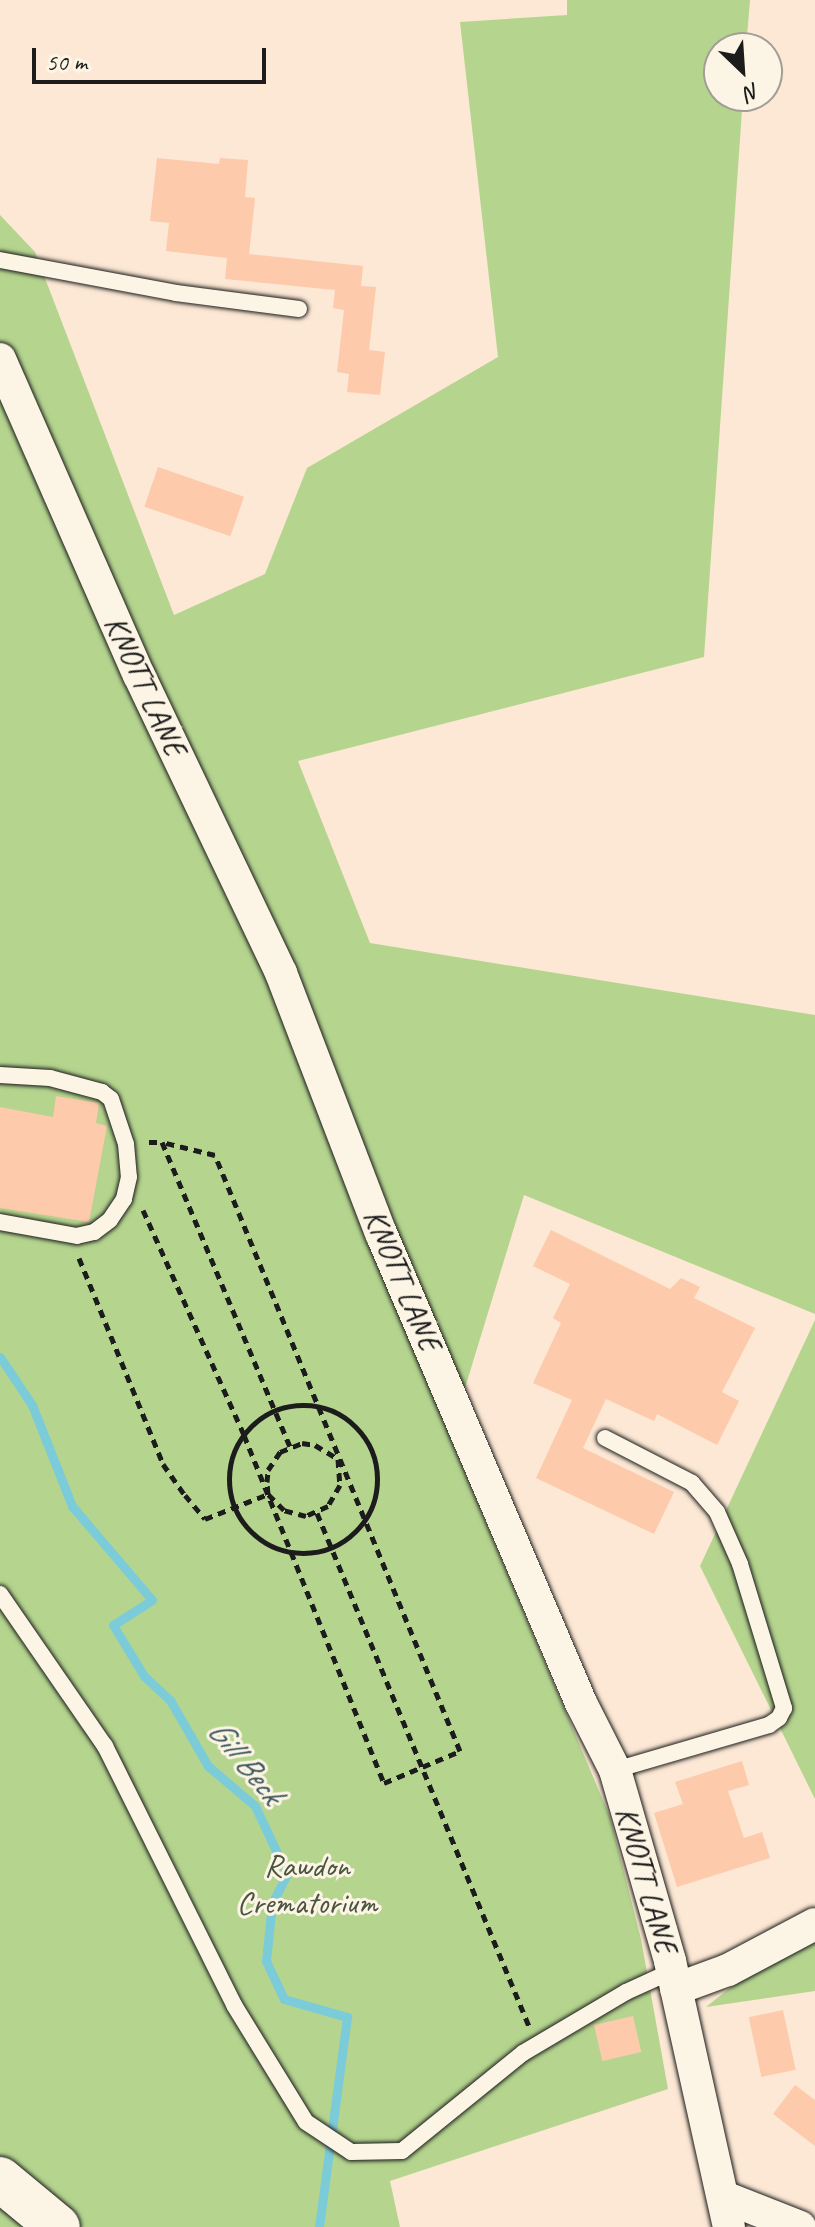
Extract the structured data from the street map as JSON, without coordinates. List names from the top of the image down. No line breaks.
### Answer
{"streets":{"street":["KNOTT LANE"]},"water":["Gill Beck"],"parks":["Rawdon Crematorium"],"scale_bar":"50 m","north":"bottom right"}
